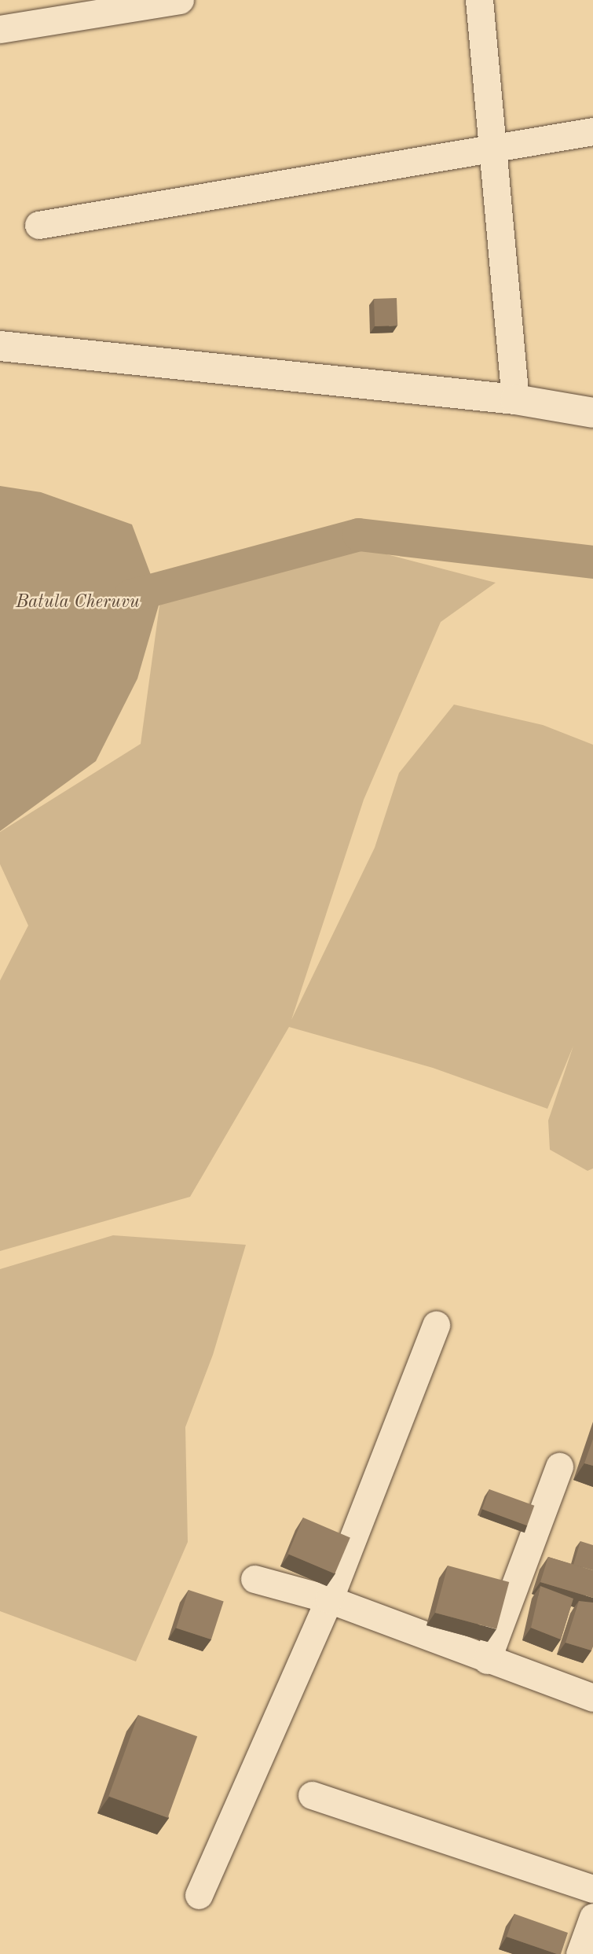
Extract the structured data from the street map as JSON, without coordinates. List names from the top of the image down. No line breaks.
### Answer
{"water":["Batula Cheruvu"]}
